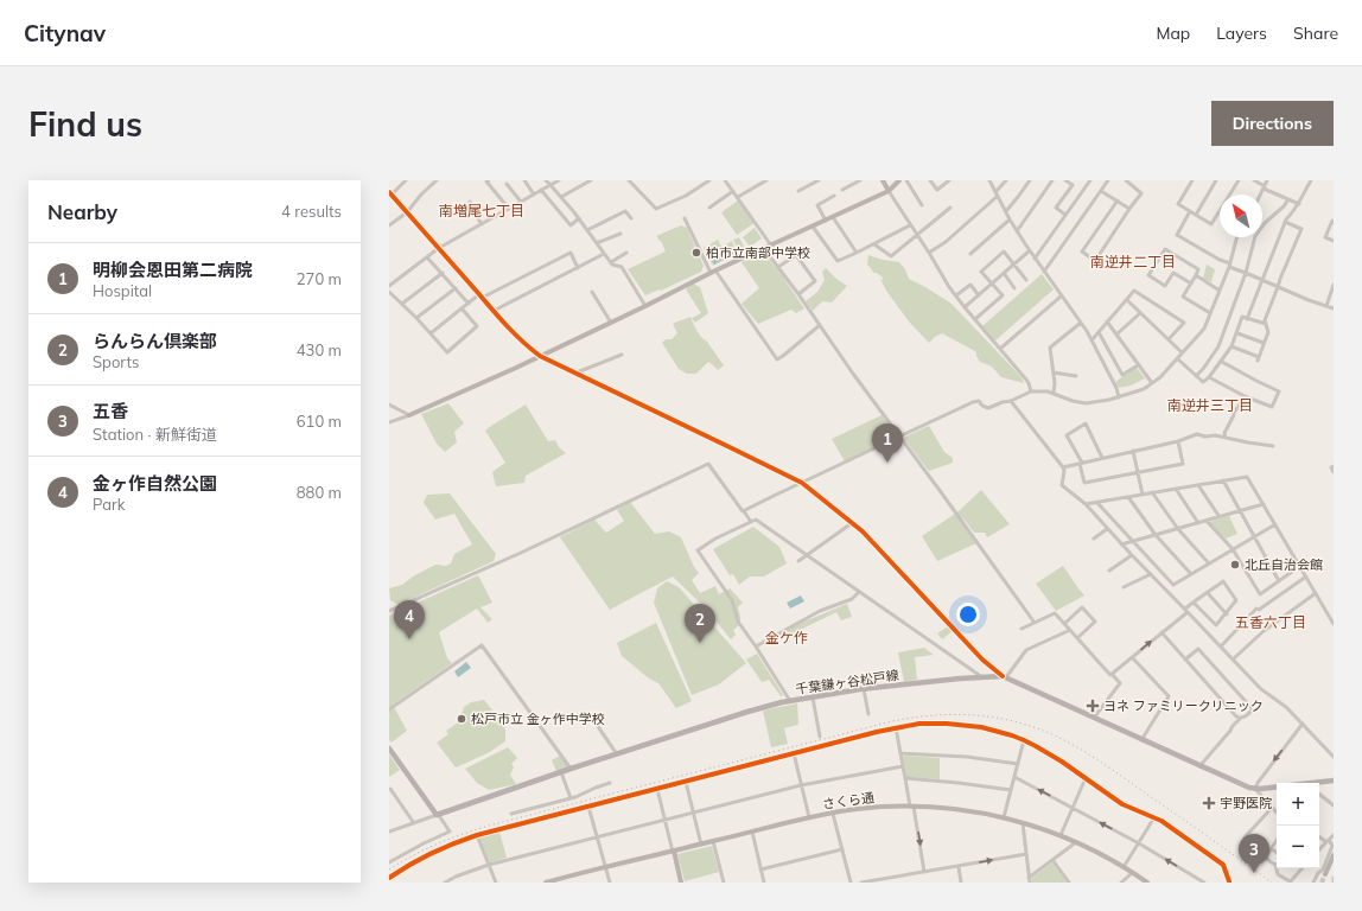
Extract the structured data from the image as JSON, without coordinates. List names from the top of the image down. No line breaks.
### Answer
{"streets":{"main road":["千葉鎌ヶ谷松戸線"],"street":["さくら通"]},"districts":["南増尾七丁目","南逆井二丁目","南逆井三丁目","五香六丁目","金ケ作"],"places":{"other":["柏市立南部中学校","北丘自治会館","松戸市立 金ヶ作中学校"],"health":["ヨネ ファミリークリニック","宇野医院"]},"north":"top left","page":{"header":"Citynav","nav":["Map","Layers","Share"],"buttons":"Directions","title":"Find us","heading":["Nearby","4 results"],"list":[{"mark":"1","name":"明柳会恩田第二病院","note":"Hospital","value":"270 m"},{"mark":"2","name":"らんらん倶楽部","note":"Sports","value":"430 m"},{"mark":"3","name":"五香","note":"Station · 新鮮街道","value":"610 m"},{"mark":"4","name":"金ヶ作自然公園","note":"Park","value":"880 m"}],"pins":["1","4","2","3"],"map_buttons":["+","−"]}}
